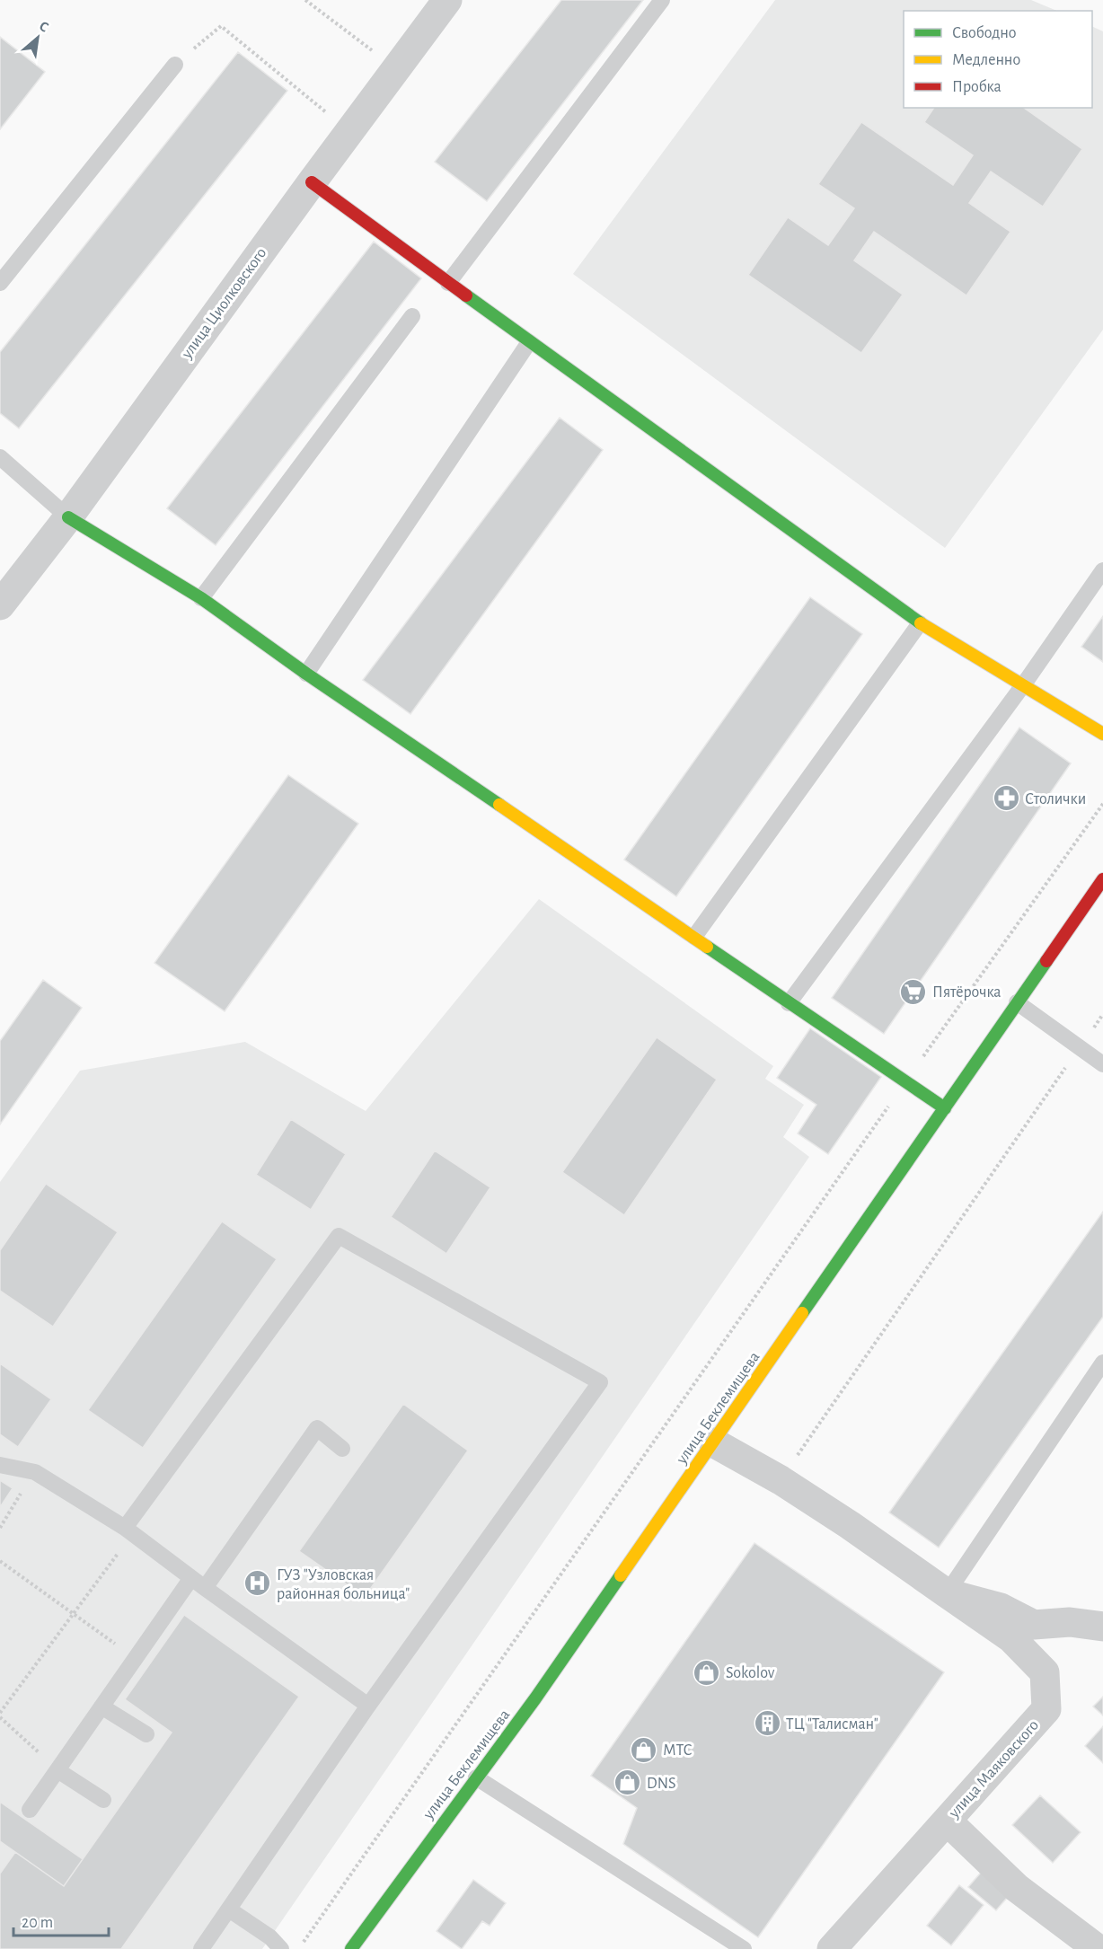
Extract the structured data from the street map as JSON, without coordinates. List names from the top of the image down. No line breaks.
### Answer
{"streets":{"street":["улица Циолковского","улица Беклемищева","улица Маяковского"]},"crossings":[["улица Беклемищева","улица Маяковского"]],"places":{"pharmacy":["Столички"],"supermarket":["Пятёрочка"],"hospital":["ГУЗ \"Узловская районная больница\""],"shop":["Sokolov","МТС","DNS"],"building":["ТЦ \"Талисман\""]},"legend":["Свободно","Медленно","Пробка"],"scale_bar":"20 m","north":"top right"}
